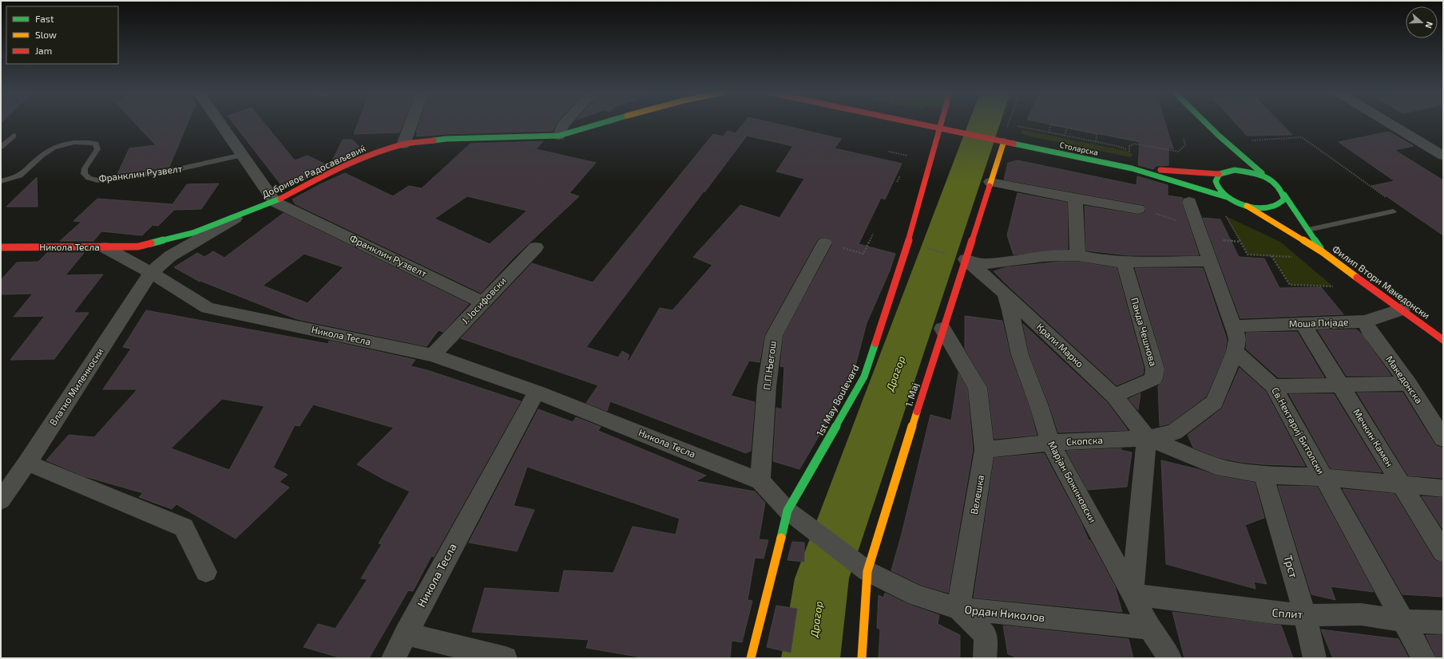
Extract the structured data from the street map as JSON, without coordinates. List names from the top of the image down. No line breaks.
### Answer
{"streets":{"street":["Столарска","Добривое Радосављевиќ","Франклин Рузвелт","Никола Тесла","Филип Втори Македонски","Ј. Јосифовски","Моша Пијаде","Панда Чешнова","Крали Марко","П.П.Његош","Македонска","Влатко Миленкоски","1. Мај","1st May Boulevard","Св.Нектариј Битолски","Мечкин Камен","Скопска","Марјан Божиновски","Велешка","Трст","Ордан Николов","Сплит"]},"crossings":[["Столарска","1. Мај"],["Столарска","1st May Boulevard"],["Добривое Радосављевиќ","Франклин Рузвелт"],["Добривое Радосављевиќ","Никола Тесла"],["Франклин Рузвелт","Ј. Јосифовски"],["Никола Тесла","Ј. Јосифовски"],["Никола Тесла","П.П.Његош"],["Никола Тесла","Влатко Миленкоски"],["Никола Тесла","1st May Boulevard"],["Никола Тесла","Ордан Николов"],["Филип Втори Македонски","Моша Пијаде"],["Моша Пијаде","Македонска"],["Моша Пијаде","Мечкин Камен"],["Панда Чешнова","Крали Марко"],["Крали Марко","1. Мај"],["Крали Марко","Скопска"],["Крали Марко","Марјан Божиновски"],["1. Мај","Велешка"],["1. Мај","Ордан Николов"],["Св.Нектариј Битолски","Скопска"],["Св.Нектариј Битолски","Сплит"],["Скопска","Марјан Божиновски"],["Скопска","Велешка"],["Марјан Божиновски","Ордан Николов"],["Марјан Божиновски","Сплит"],["Велешка","Ордан Николов"],["Трст","Сплит"]],"water":["Драгор"],"legend":["Fast","Slow","Jam"],"north":"right"}
